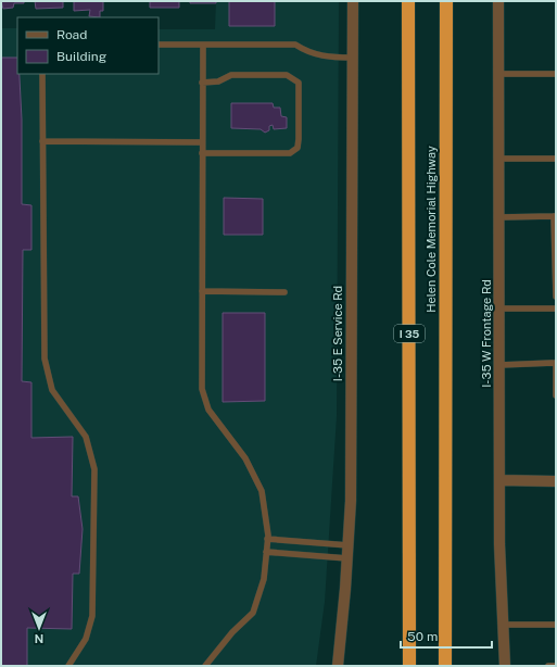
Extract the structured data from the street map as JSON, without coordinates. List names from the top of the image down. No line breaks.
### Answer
{"streets":{"highway":["Helen Cole Memorial Highway","I 35"],"street":["I-35 E Service Rd","I-35 W Frontage Rd"]},"legend":["Road","Building"],"scale_bar":"50 m","north":"bottom"}
